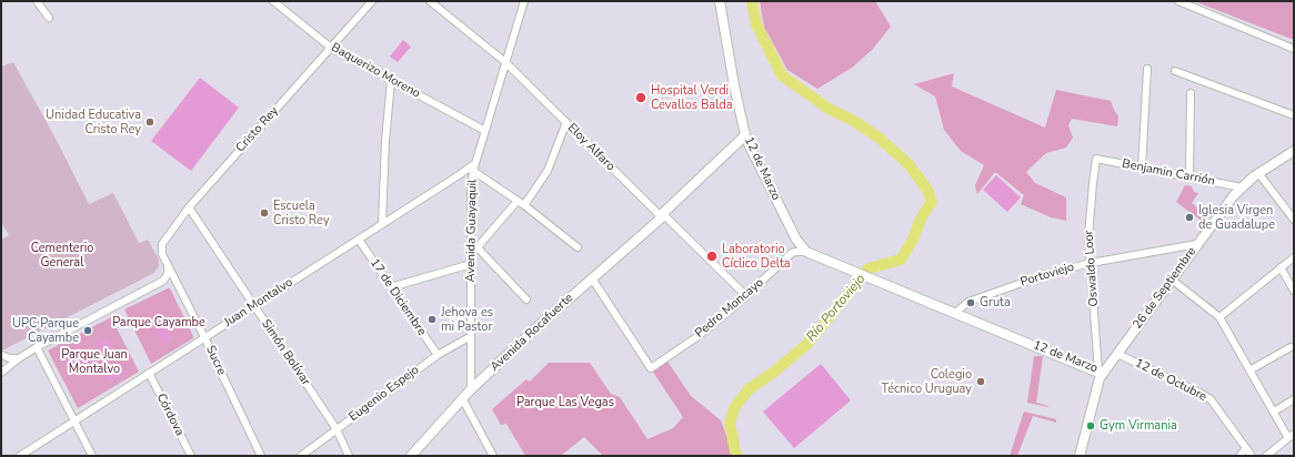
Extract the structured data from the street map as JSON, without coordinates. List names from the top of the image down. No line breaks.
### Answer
{"streets":{"street":["Baquerizo Moreno","Cristo Rey","Eloy Alfaro","12 de Marzo","Benjamin Carrión","Avenida Guayaquil","Oswaldo Loor","Portoviejo","26 de Septiembre","17 de Diciembre","Juan Montalvo","Pedro Moncayo","Avenida Rocafuerte","Simón Bolívar","Sucre","12 de Octubre","Eugenio Espejo","Córdova"]},"crossings":[["Baquerizo Moreno","Cristo Rey"],["Baquerizo Moreno","Avenida Guayaquil"],["Cristo Rey","Simón Bolívar"],["Cristo Rey","Sucre"],["Eloy Alfaro","Avenida Guayaquil"],["Eloy Alfaro","Pedro Moncayo"],["Eloy Alfaro","Avenida Rocafuerte"],["12 de Marzo","Oswaldo Loor"],["12 de Marzo","Portoviejo"],["12 de Marzo","26 de Septiembre"],["12 de Marzo","Pedro Moncayo"],["12 de Marzo","Avenida Rocafuerte"],["Benjamin Carrión","Oswaldo Loor"],["Benjamin Carrión","26 de Septiembre"],["Avenida Guayaquil","Juan Montalvo"],["Avenida Guayaquil","Avenida Rocafuerte"],["Avenida Guayaquil","Eugenio Espejo"],["Oswaldo Loor","Portoviejo"],["Oswaldo Loor","26 de Septiembre"],["Portoviejo","26 de Septiembre"],["26 de Septiembre","12 de Octubre"],["17 de Diciembre","Juan Montalvo"],["17 de Diciembre","Eugenio Espejo"],["Juan Montalvo","Simón Bolívar"],["Juan Montalvo","Sucre"],["Juan Montalvo","Córdova"],["Pedro Moncayo","Avenida Rocafuerte"],["Simón Bolívar","Eugenio Espejo"]],"water":["Río Portoviejo"],"parks":["Cementerio General","Parque Cayambe","Parque Juan Montalvo","Parque Las Vegas"],"places":["Hospital Verdi Cevallos Balda","Unidad Educativa Cristo Rey","Escuela Cristo Rey","Iglesia Virgen de Guadalupe","Laboratorio Cíclico Delta","Gruta","Jehova es mi Pastor","UPC Parque Cayambe","Colegio Técnico Uruguay","Gym Virmania"]}
